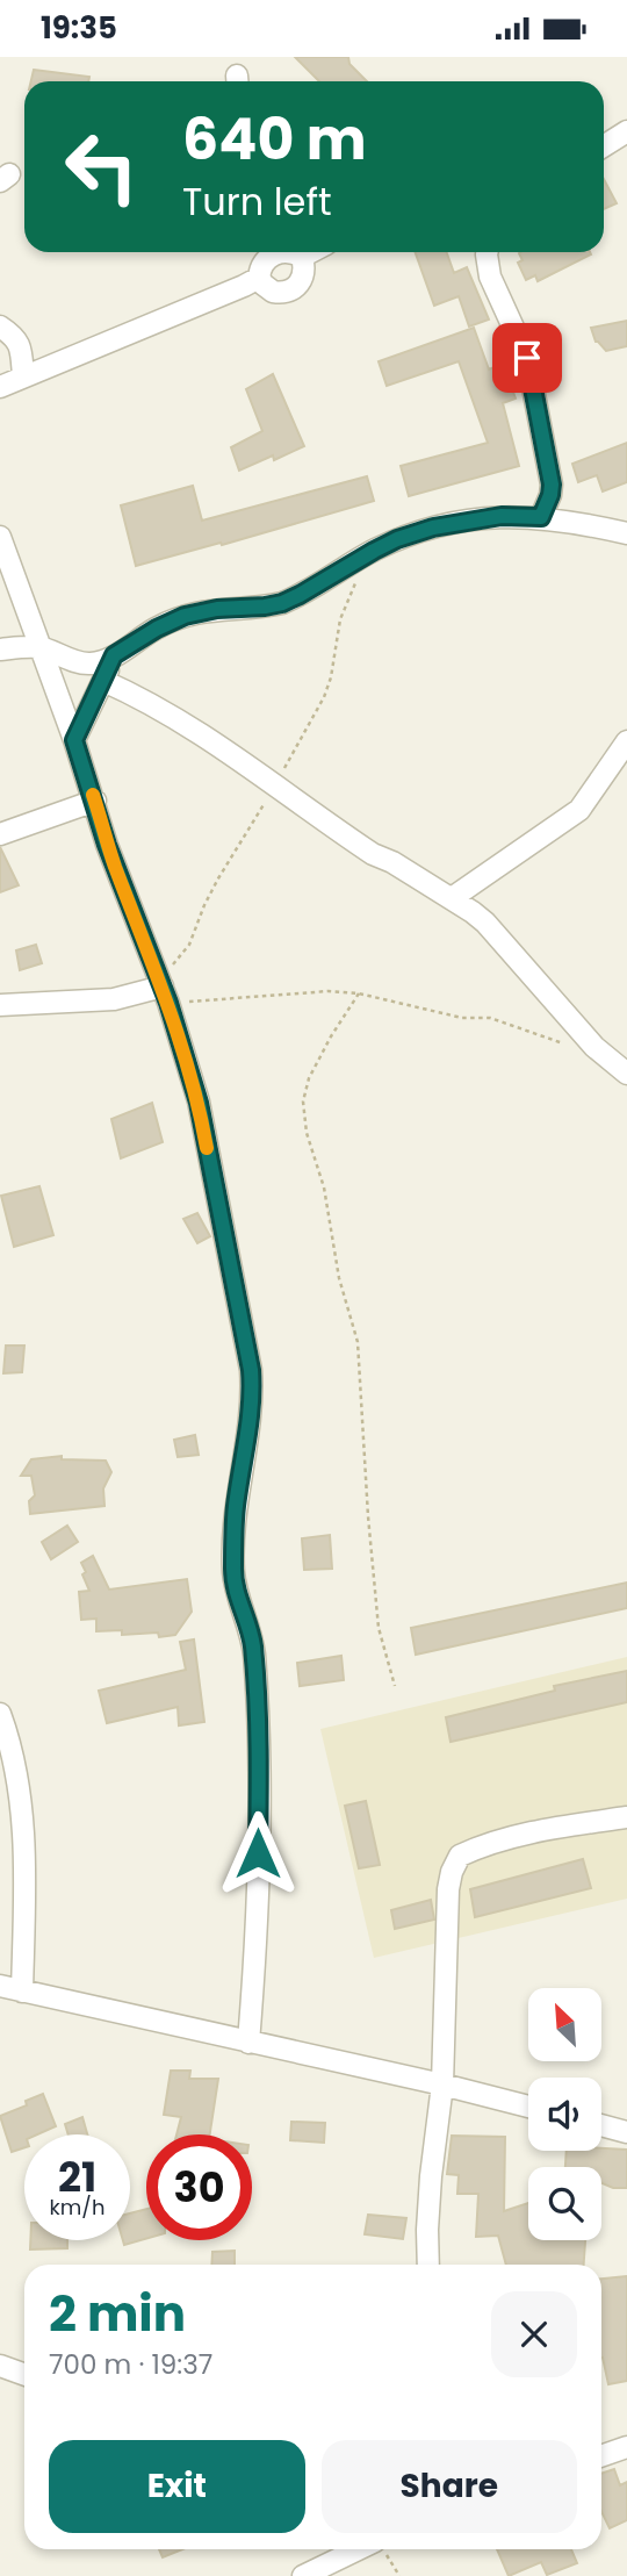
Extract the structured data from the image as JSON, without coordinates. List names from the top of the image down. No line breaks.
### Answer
{"north":"top left","page":{"status":"19:35","turn":["640 m","Turn left"],"speed":"21 km/h","limit":"30","heading":["2 min","700 m · 19:37"],"buttons":["Exit","Share"]}}
